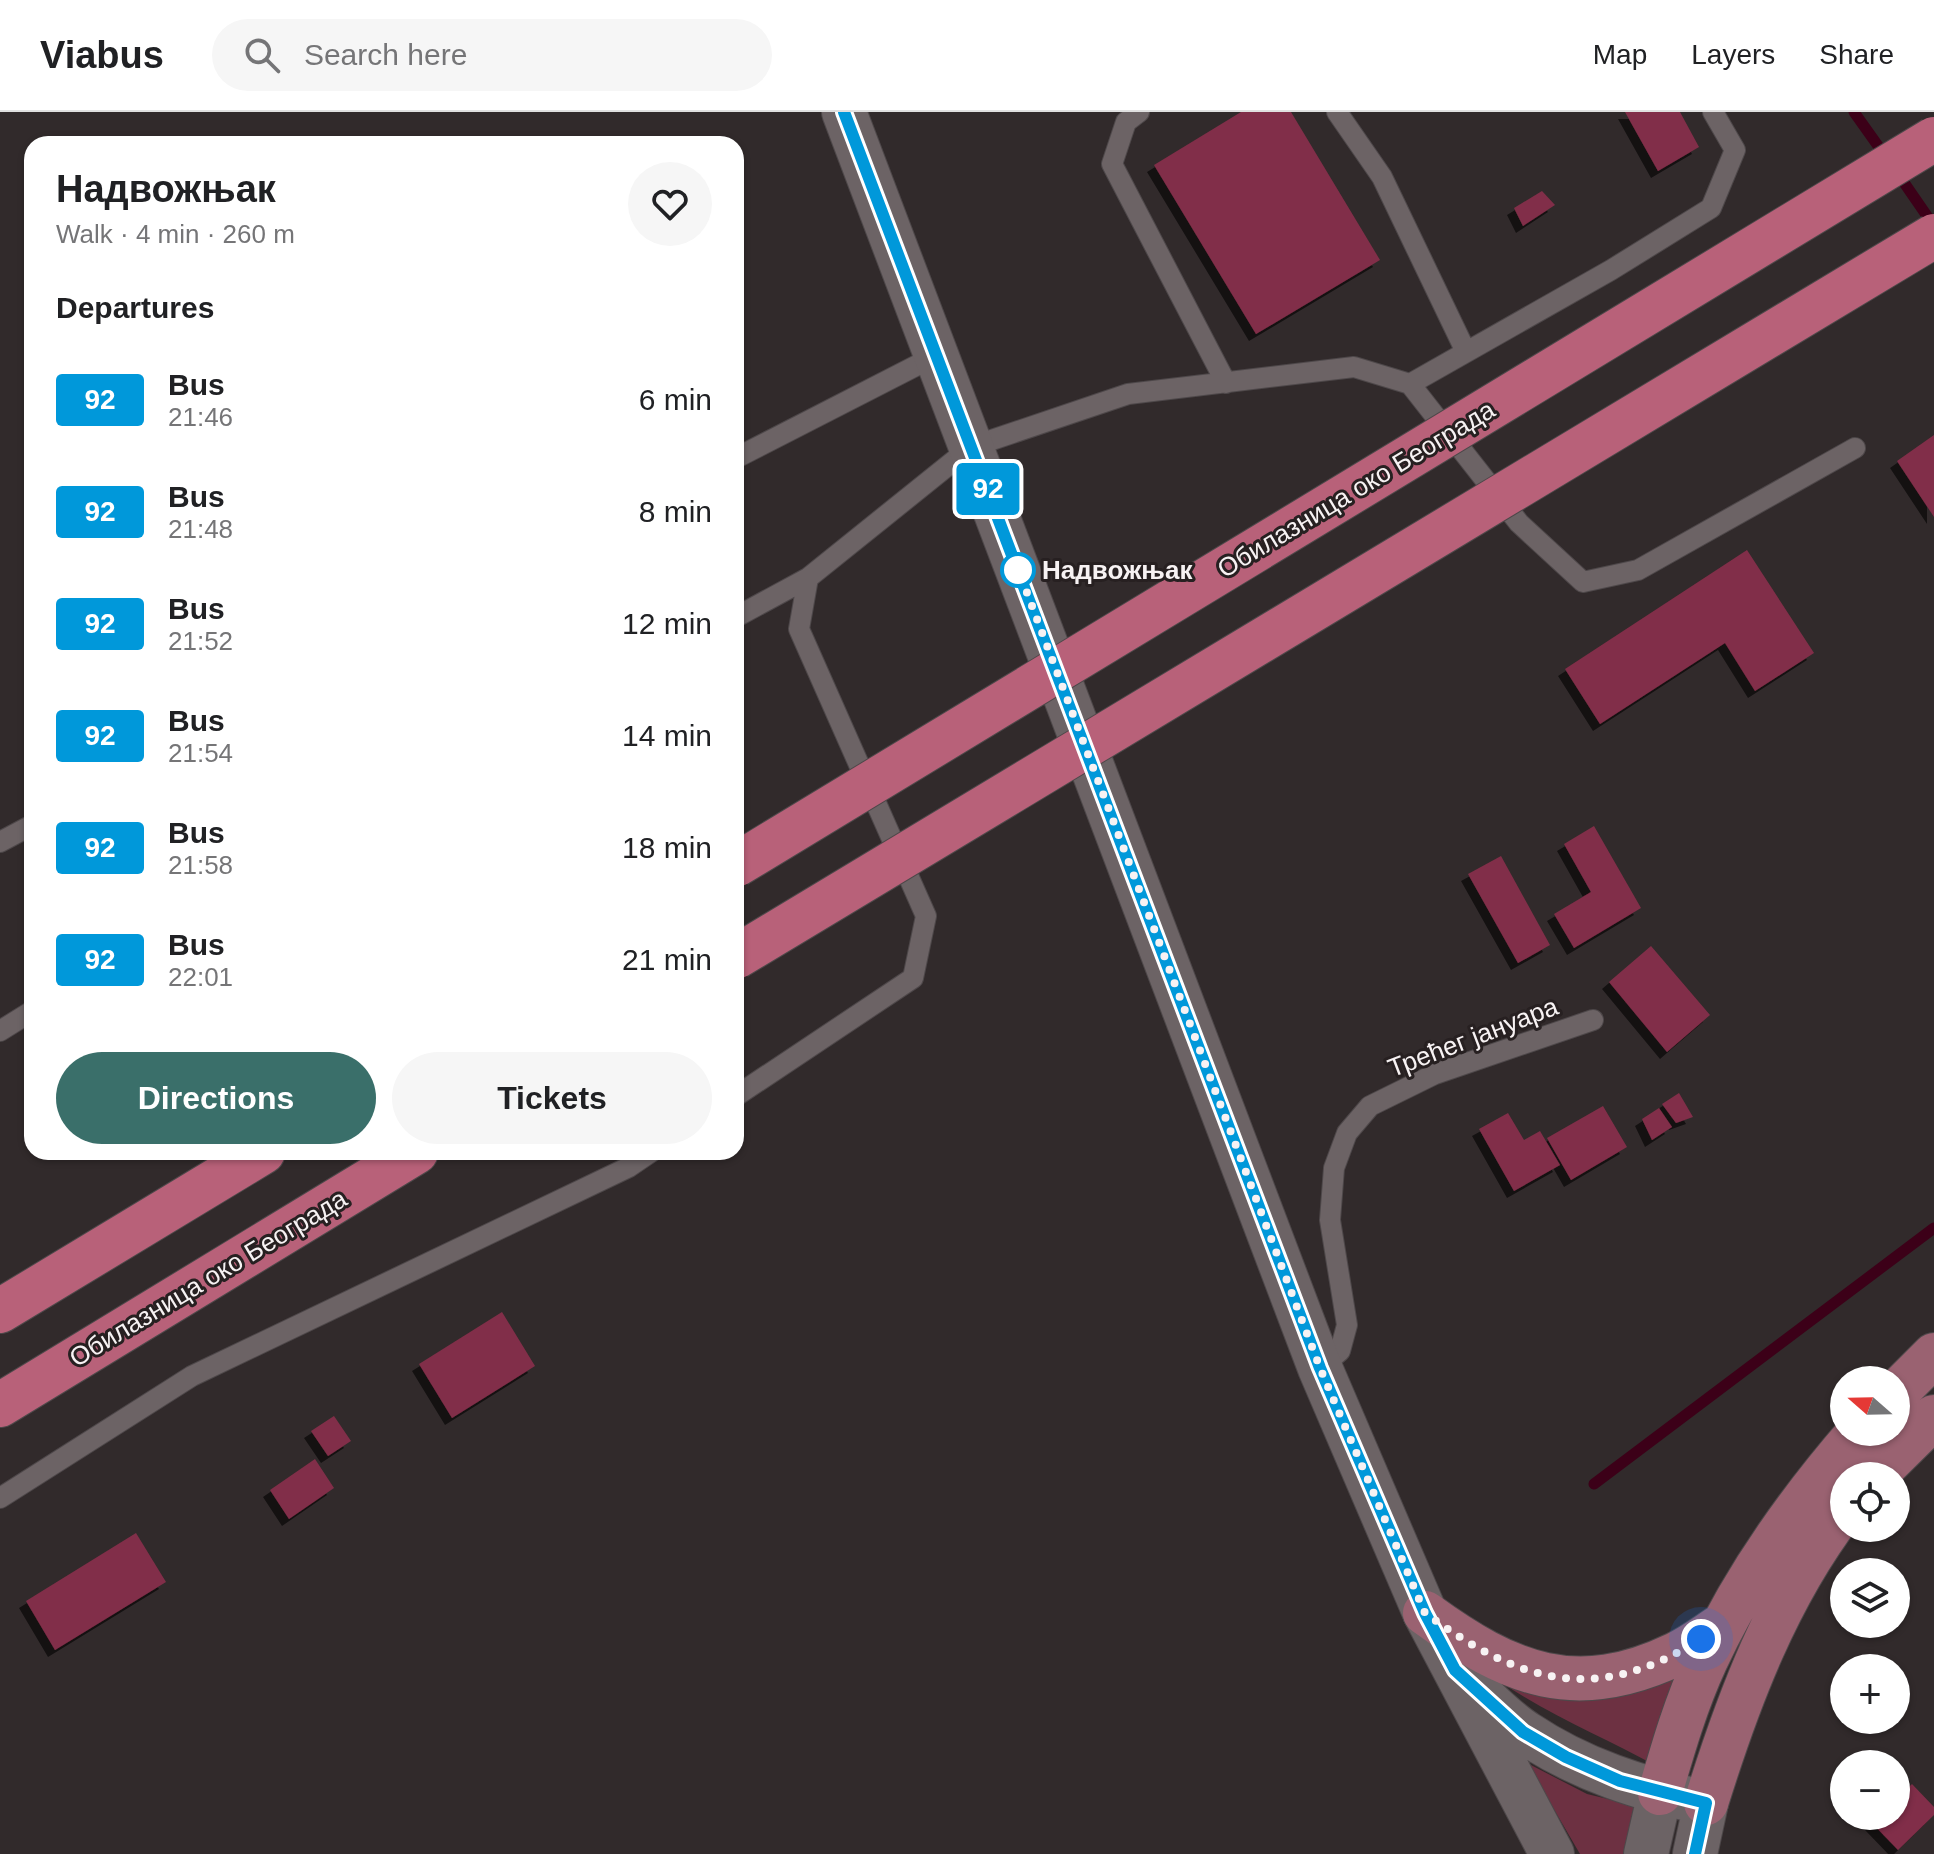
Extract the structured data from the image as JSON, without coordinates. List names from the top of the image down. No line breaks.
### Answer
{"streets":{"highway":["Обилазница око Београда"],"lane":["Трећег јануара"]},"places":["Надвожњак"],"lines":["bus line 92"],"north":"left","page":{"header":"Viabus","search":"Search here","nav":["Map","Layers","Share"],"on_map":"92","heading":[["Надвожњак","Walk · 4 min · 260 m"],"Departures"],"list":[{"mark":"92","name":"Bus","note":"21:46","value":"6 min"},{"mark":"92","name":"Bus","note":"21:48","value":"8 min"},{"mark":"92","name":"Bus","note":"21:52","value":"12 min"},{"mark":"92","name":"Bus","note":"21:54","value":"14 min"},{"mark":"92","name":"Bus","note":"21:58","value":"18 min"},{"mark":"92","name":"Bus","note":"22:01","value":"21 min"}],"buttons":["Directions","Tickets"],"map_buttons":["+","−"]}}
